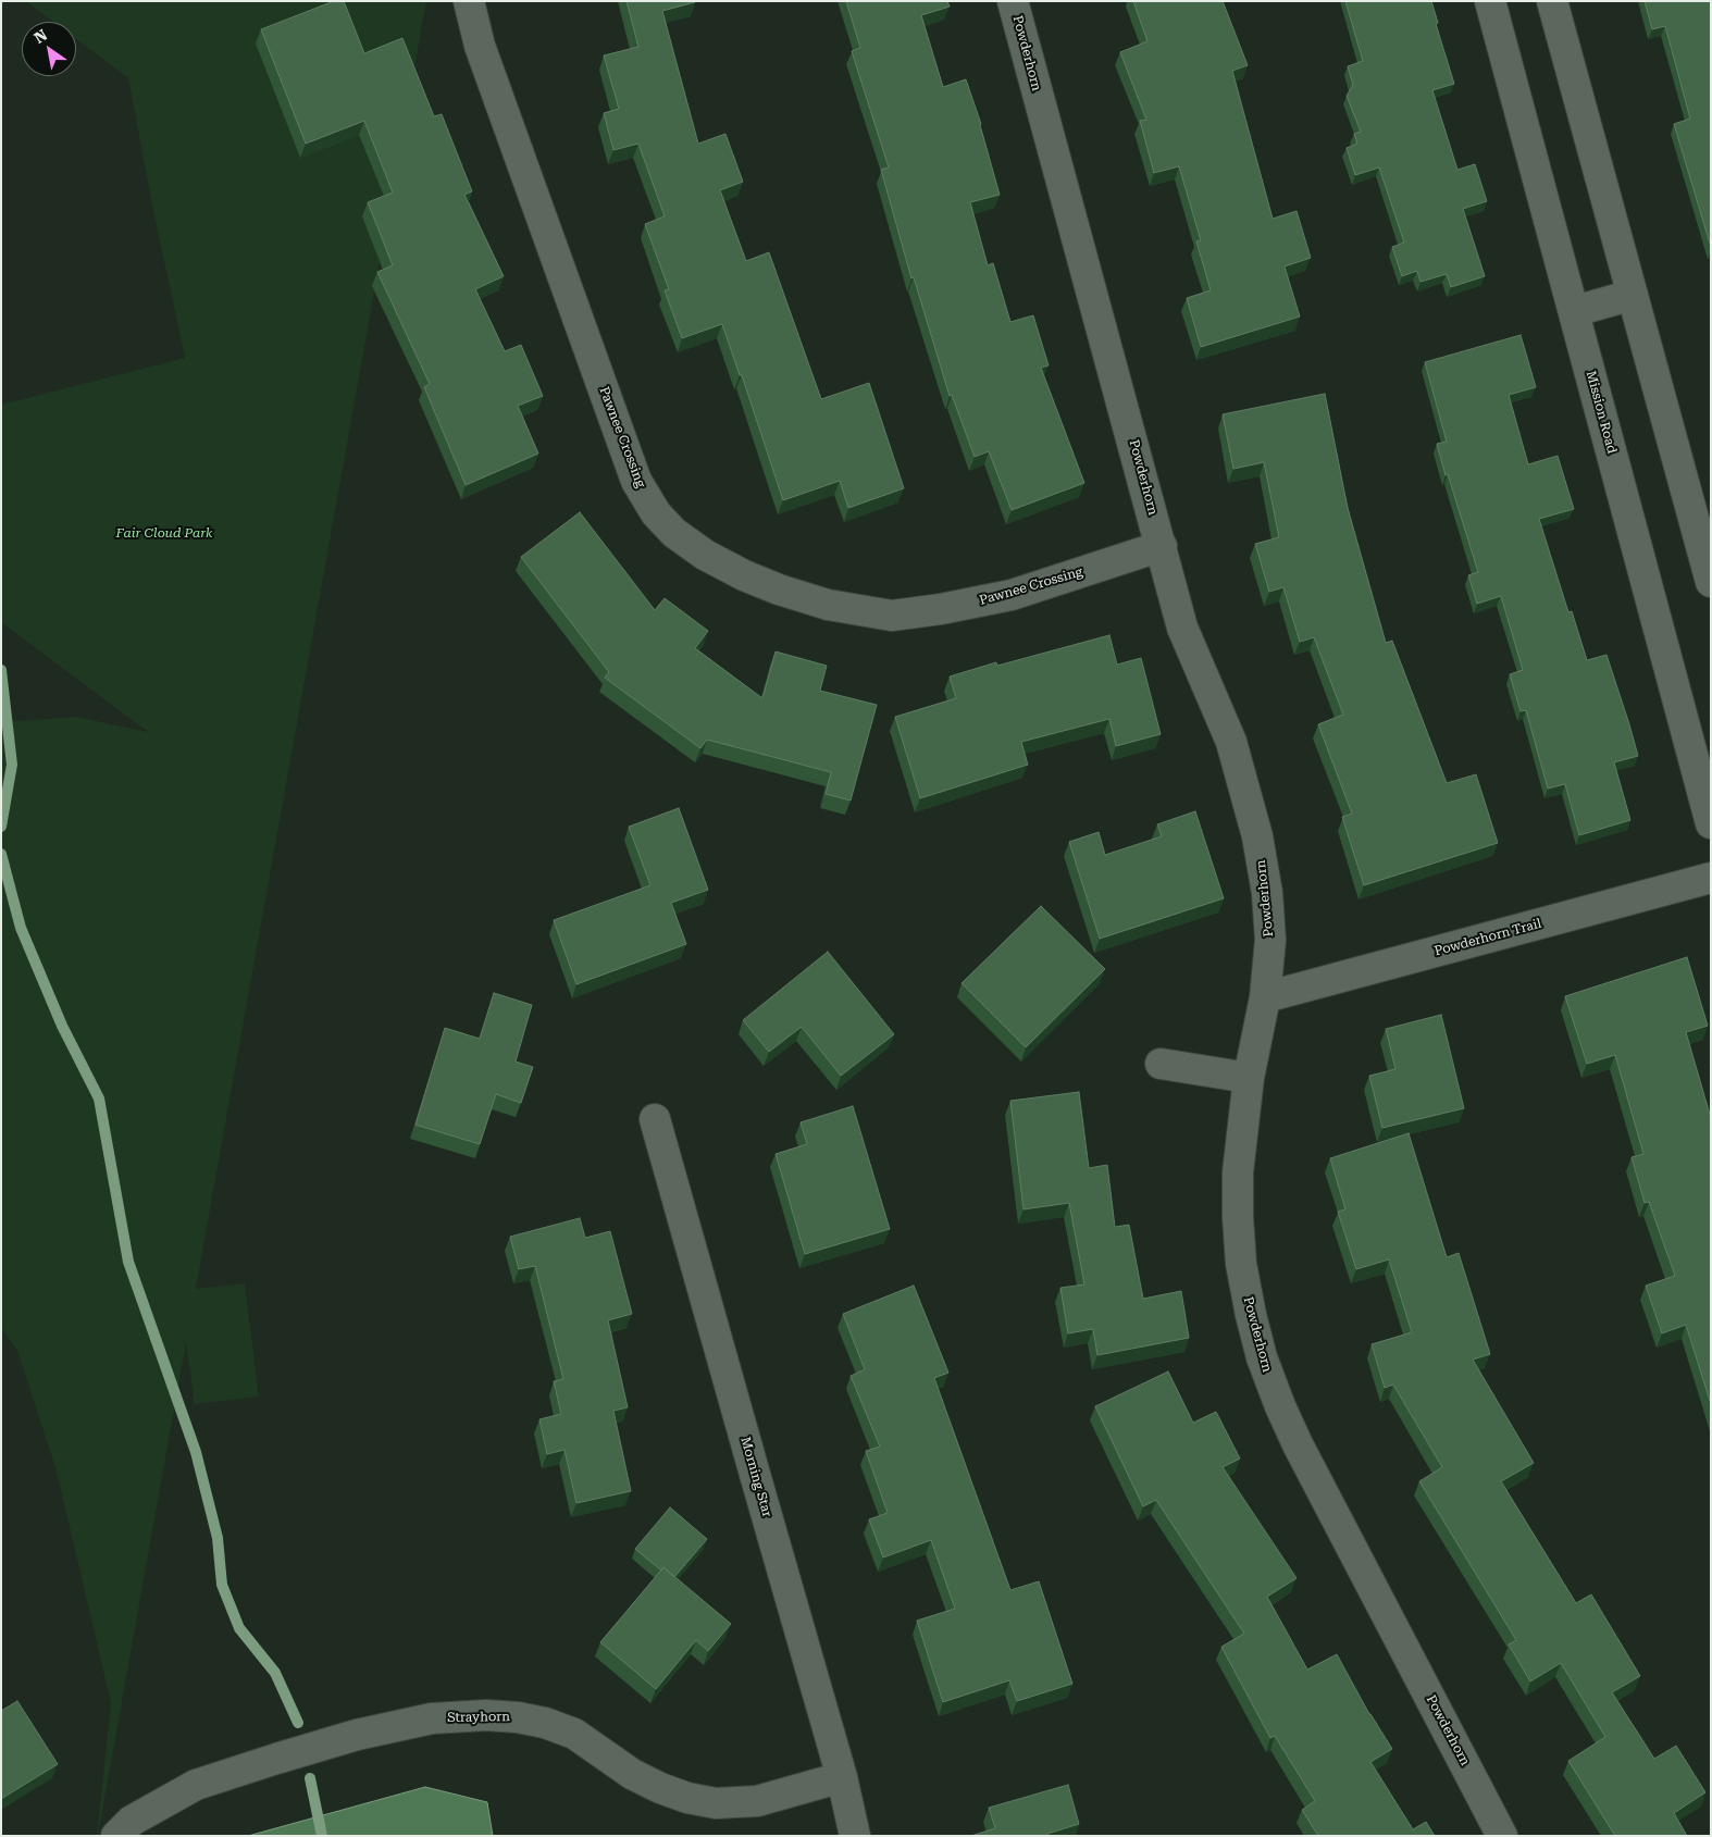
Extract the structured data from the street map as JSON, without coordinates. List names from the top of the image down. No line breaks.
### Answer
{"streets":{"street":["Powderhorn","Mission Road","Pawnee Crossing","Powderhorn Trail","Morning Star","Strayhorn"]},"crossings":[["Powderhorn","Pawnee Crossing"],["Powderhorn","Powderhorn Trail"],["Morning Star","Strayhorn"]],"parks":["Fair Cloud Park"],"north":"top left"}
